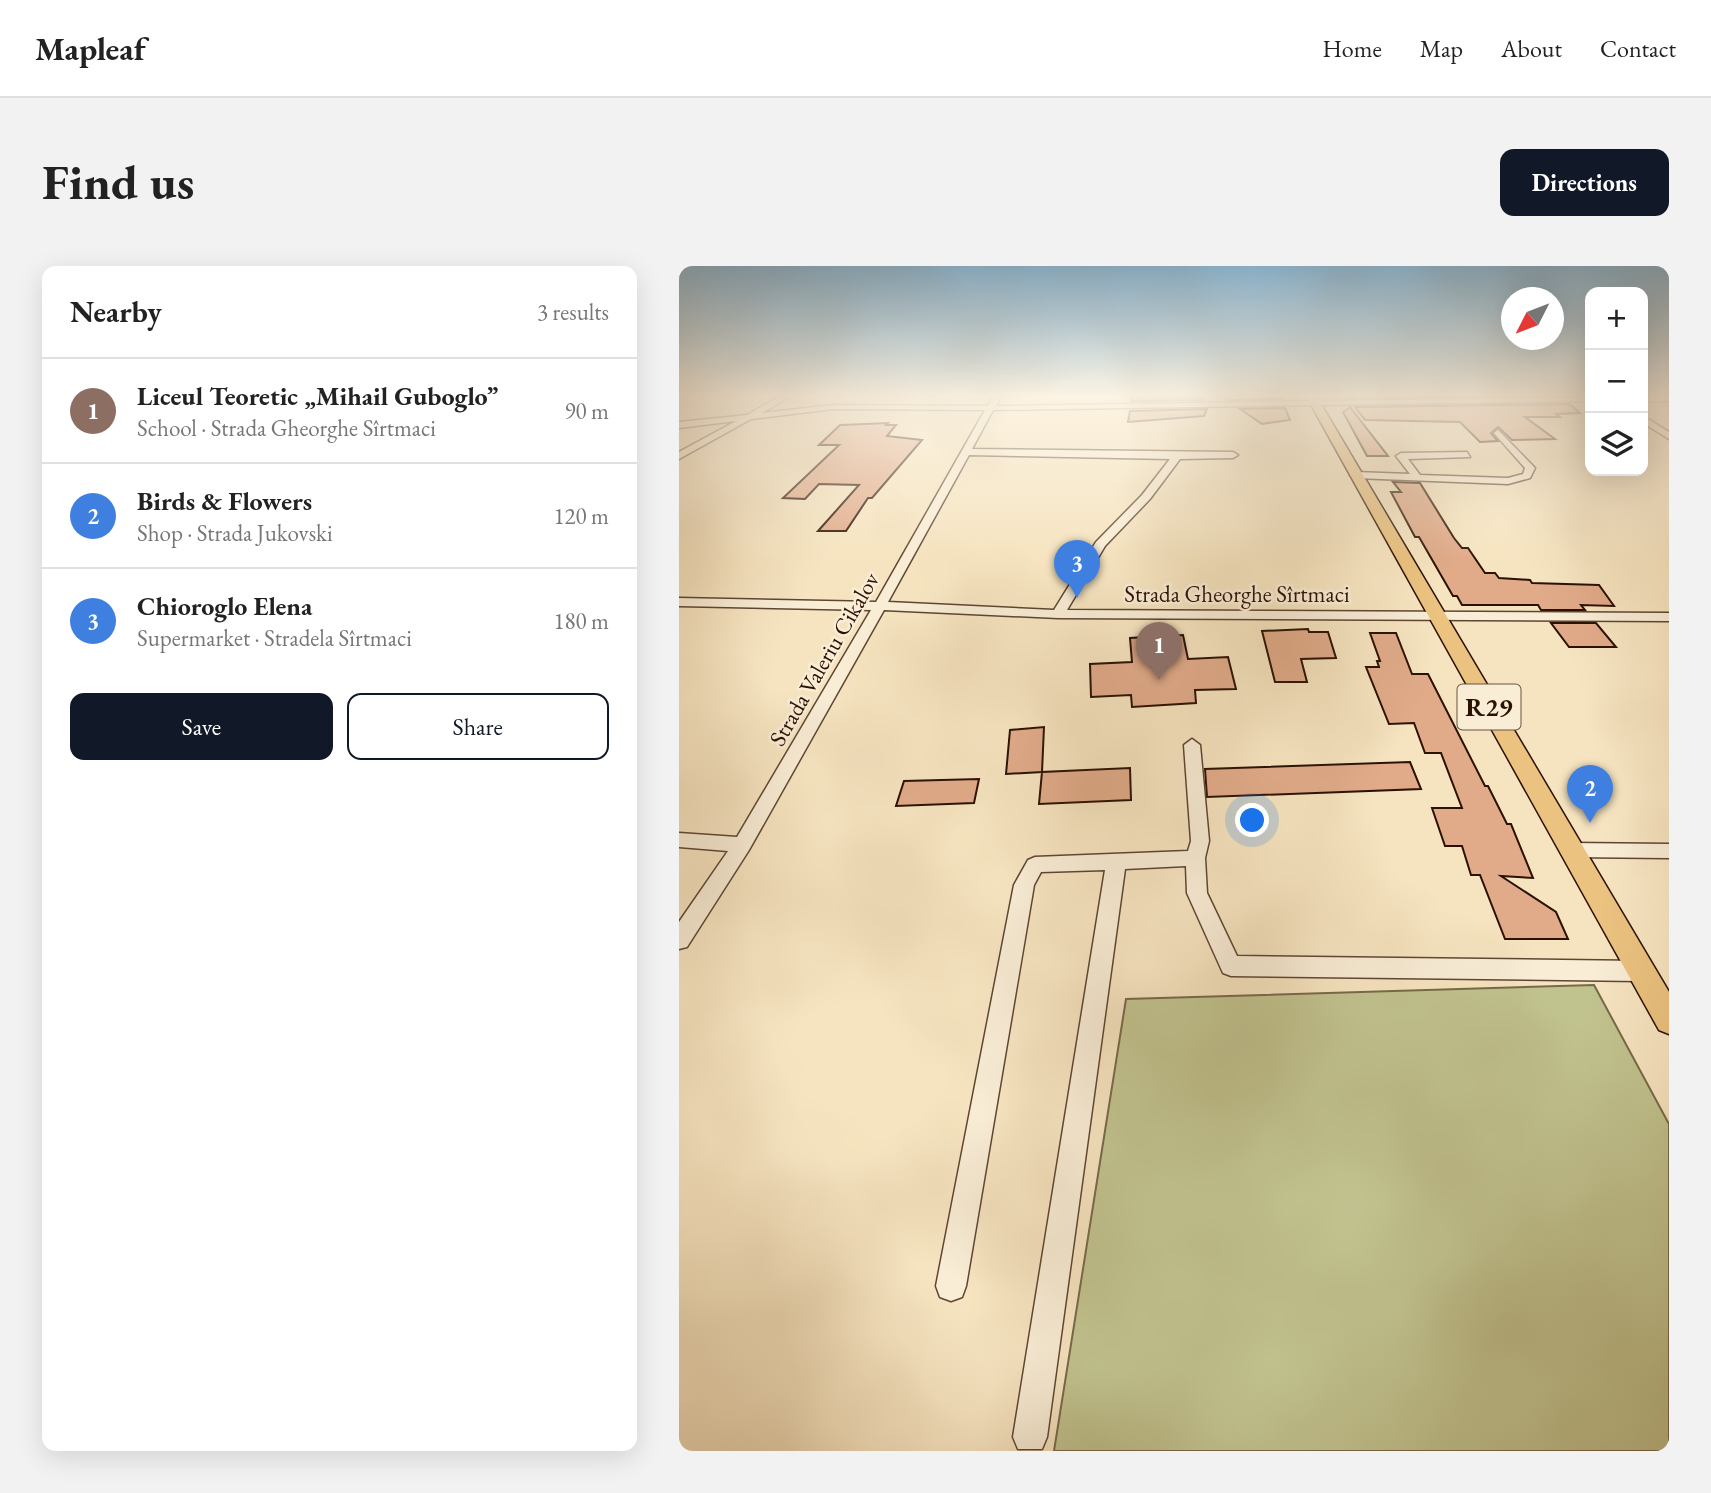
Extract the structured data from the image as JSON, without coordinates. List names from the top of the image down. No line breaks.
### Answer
{"streets":{"main road":["R29"],"street":["Strada Gheorghe Sîrtmaci","Strada Valeriu Cikalov"]},"crossings":[["Strada Gheorghe Sîrtmaci","Strada Valeriu Cikalov"],["Strada Gheorghe Sîrtmaci","R29"]],"north":"bottom left","page":{"header":"Mapleaf","nav":["Home","Map","About","Contact"],"buttons":["Directions",["Save","Share"]],"title":"Find us","heading":["Nearby","3 results"],"map_buttons":["+","−"],"list":[{"mark":"1","name":"Liceul Teoretic „Mihail Guboglo”","note":"School · Strada Gheorghe Sîrtmaci","value":"90 m"},{"mark":"2","name":"Birds & Flowers","note":"Shop · Strada Jukovski","value":"120 m"},{"mark":"3","name":"Chioroglo Elena","note":"Supermarket · Stradela Sîrtmaci","value":"180 m"}],"pins":["3","1","2"]}}
